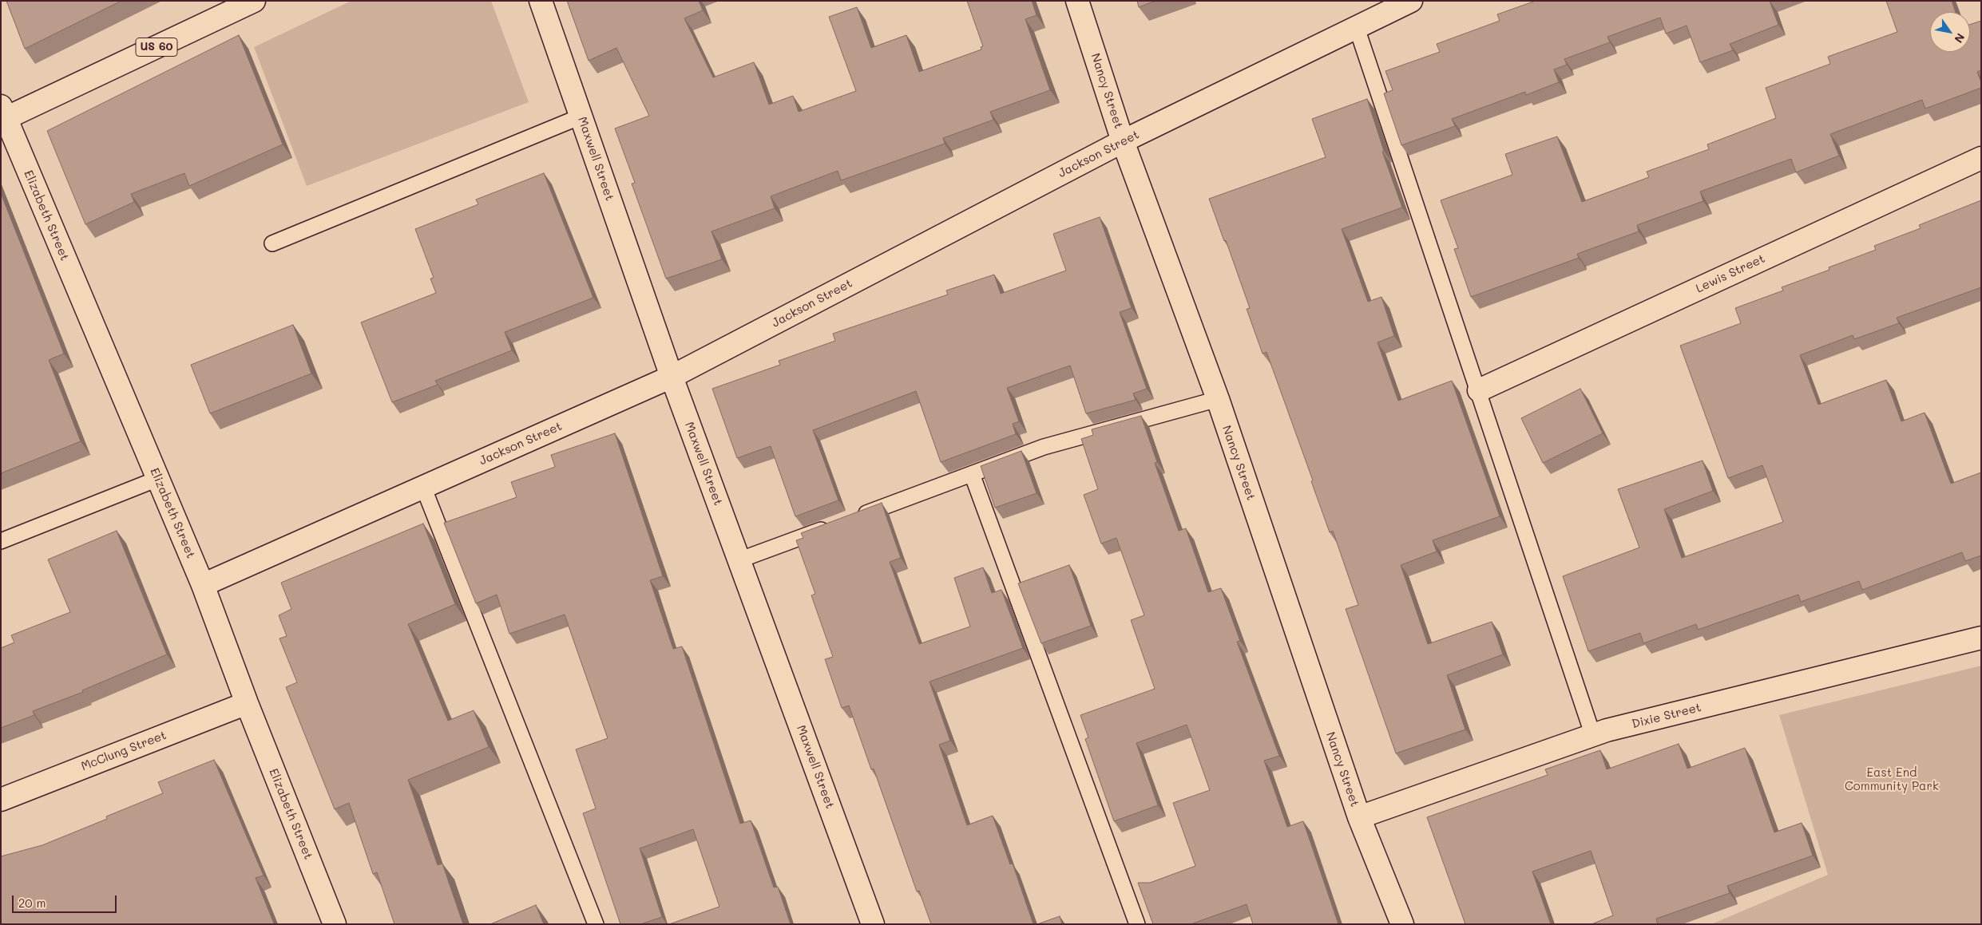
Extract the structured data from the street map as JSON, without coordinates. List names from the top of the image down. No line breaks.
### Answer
{"streets":{"street":["US 60","Nancy Street","Jackson Street","Maxwell Street","Elizabeth Street","Lewis Street","Dixie Street","McClung Street"]},"crossings":[["US 60","Elizabeth Street"],["Nancy Street","Jackson Street"],["Nancy Street","Dixie Street"],["Jackson Street","Maxwell Street"],["Jackson Street","Elizabeth Street"],["Elizabeth Street","McClung Street"]],"parks":["East End Community Park"],"scale_bar":"20 m","north":"bottom right"}
